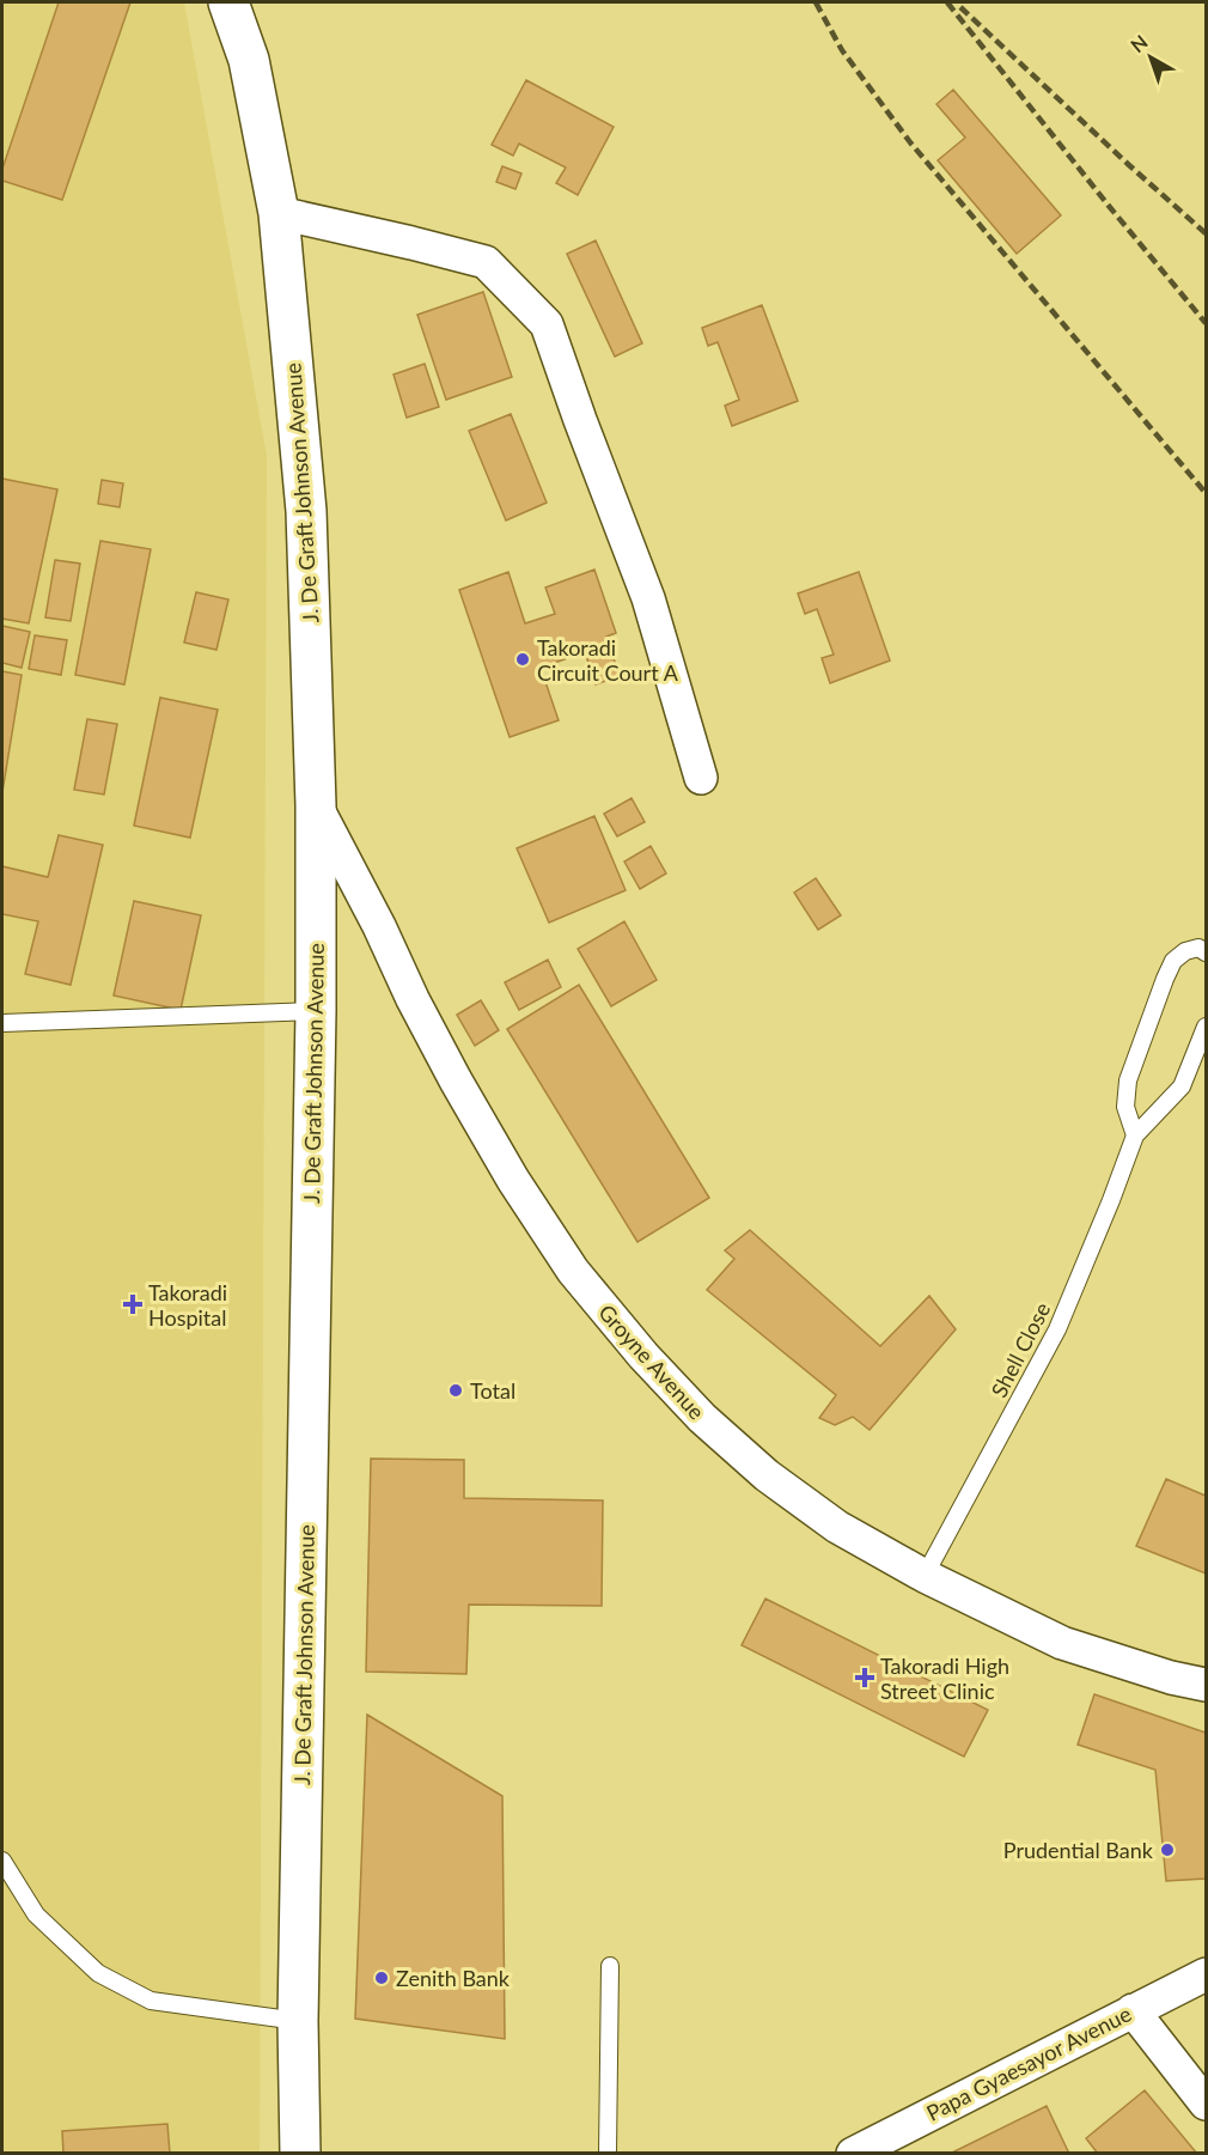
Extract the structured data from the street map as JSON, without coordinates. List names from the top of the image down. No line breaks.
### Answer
{"streets":{"street":["J. De Graft Johnson Avenue","Groyne Avenue","Papa Gyaesayor Avenue"],"lane":["Shell Close"]},"crossings":[["J. De Graft Johnson Avenue","Groyne Avenue"],["Shell Close","Groyne Avenue"]],"places":{"other":["Takoradi Circuit Court A","Total","Prudential Bank","Zenith Bank"],"health":["Takoradi Hospital","Takoradi High Street Clinic"]},"north":"top left"}
